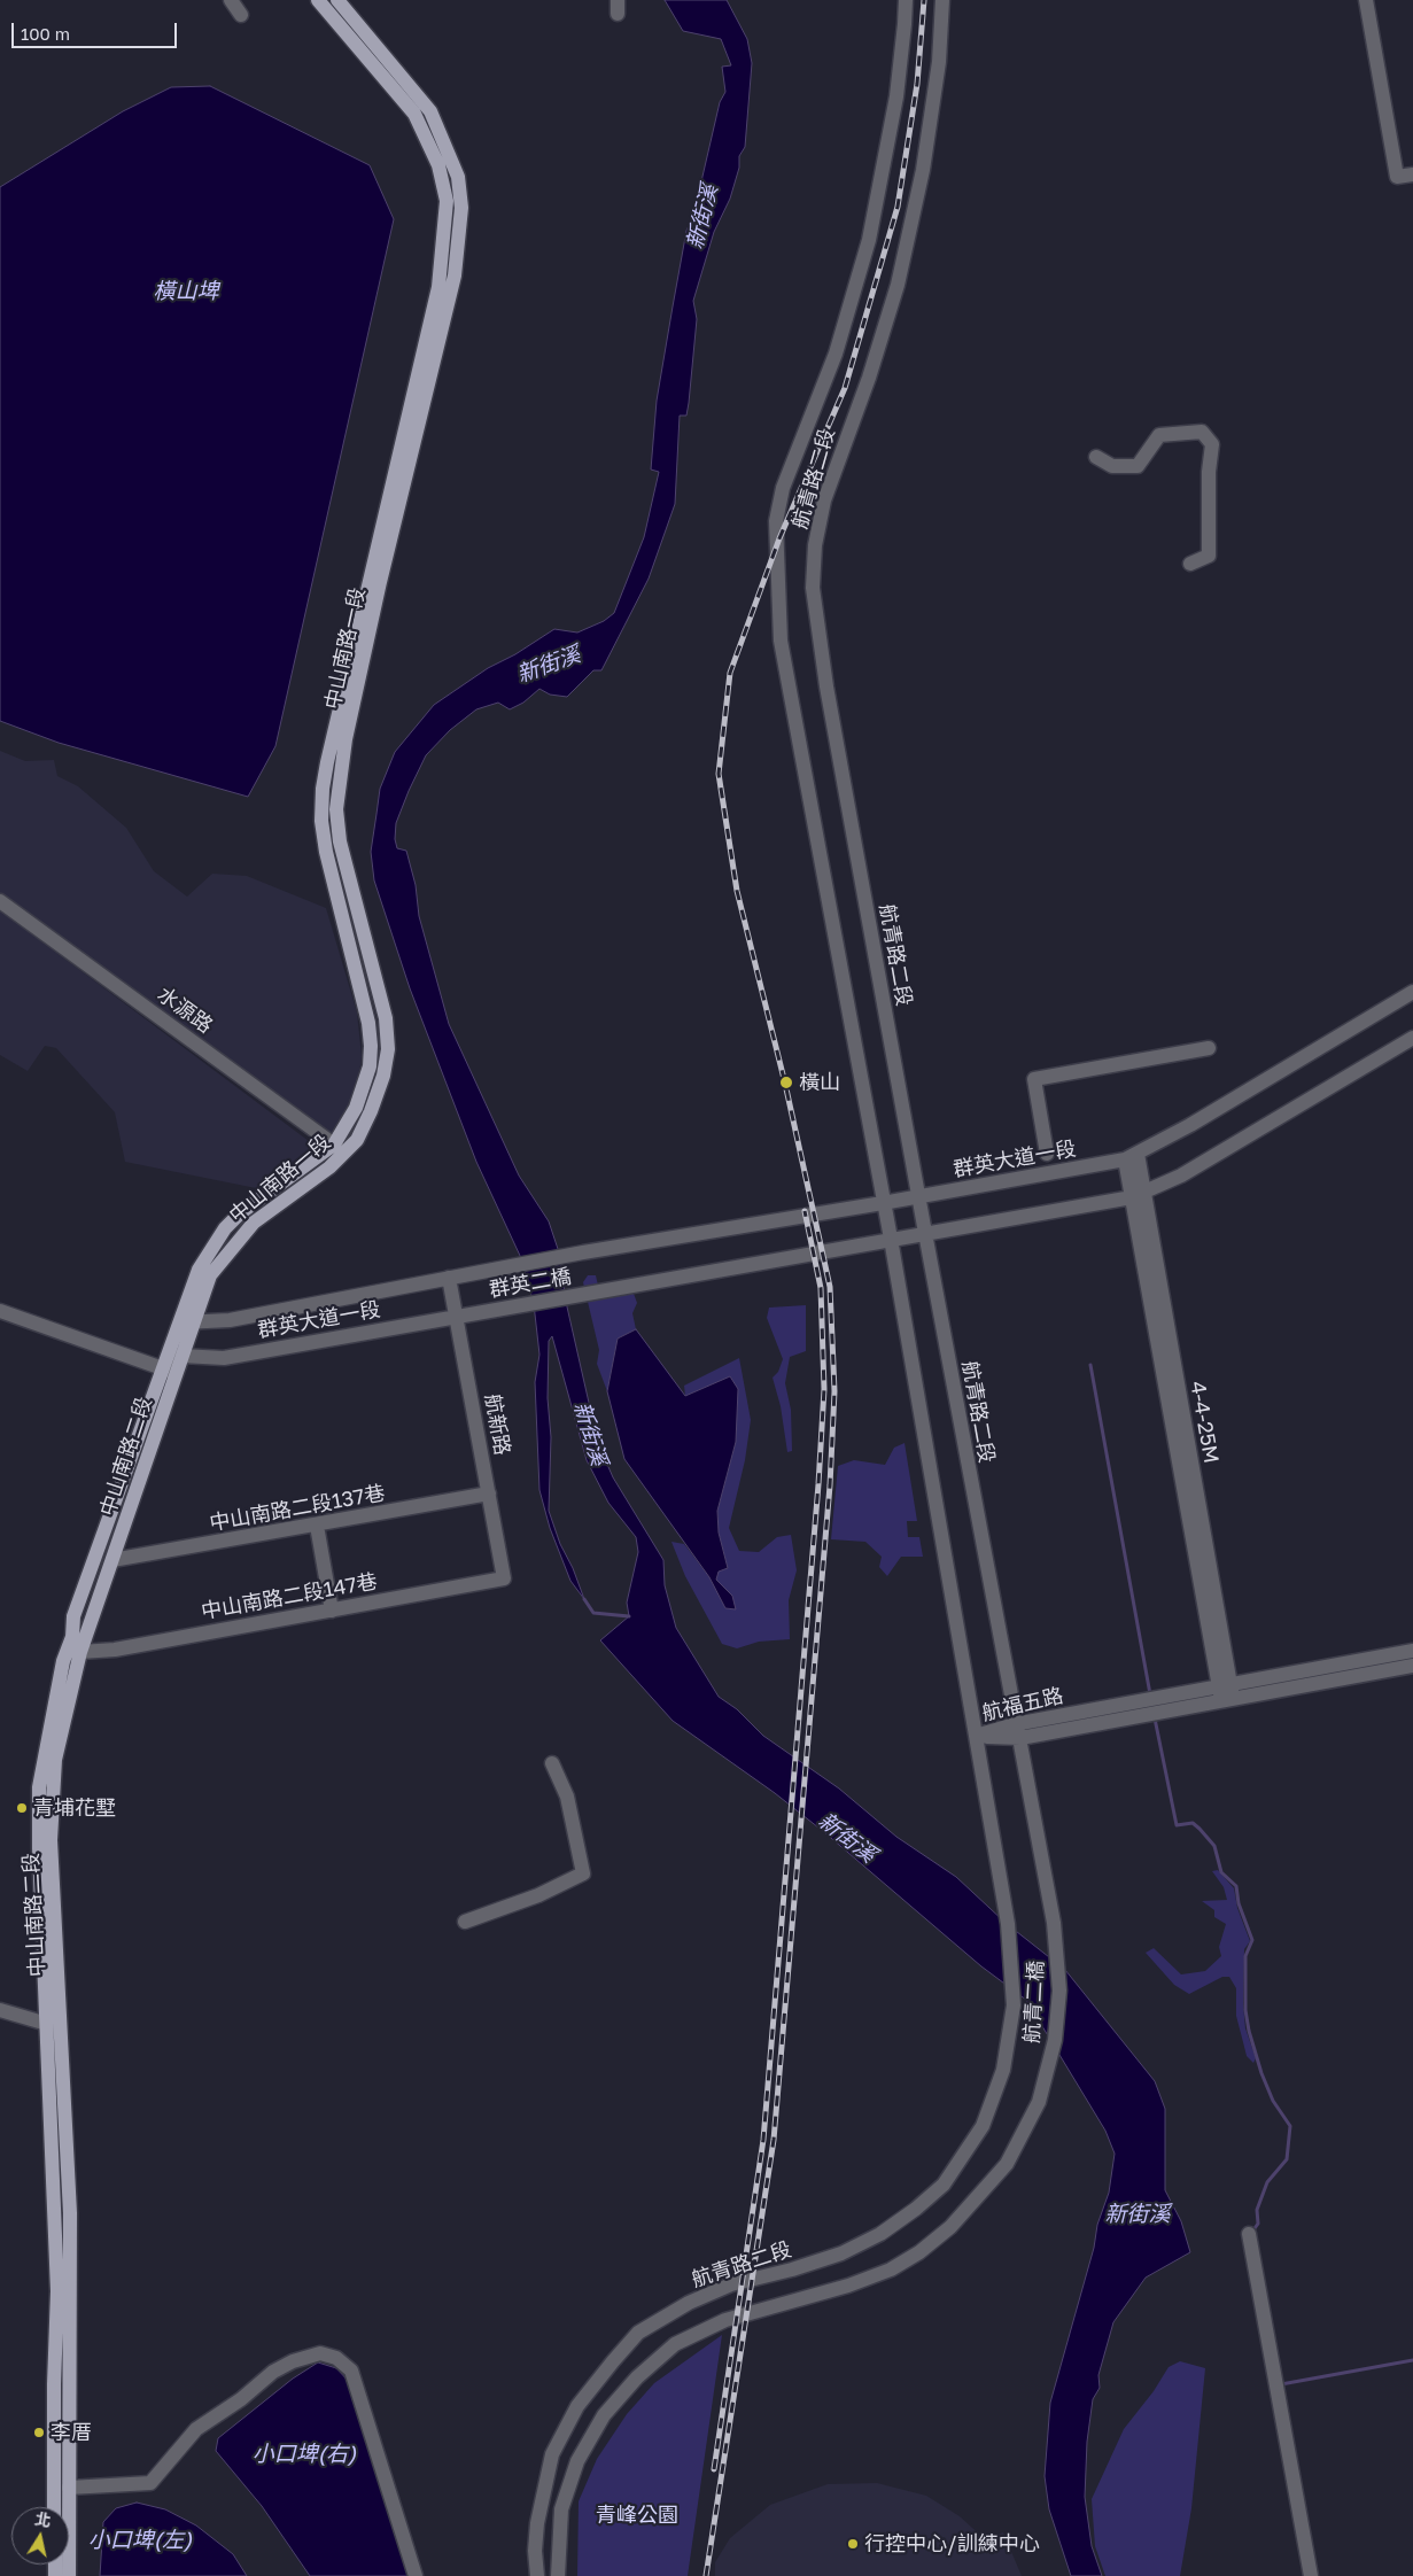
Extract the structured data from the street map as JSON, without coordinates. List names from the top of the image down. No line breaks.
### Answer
{"streets":{"main road":["中山南路一段","中山南路二段"],"street":["航青路二段","水源路","群英大道一段","群英二橋","4-4-25M","航新路","中山南路二段137巷","中山南路二段147巷","航福五路","航青二橋"]},"crossings":[["航青路二段","群英大道一段"],["航青路二段","群英二橋"],["航青路二段","航福五路"],["航青路二段","航青二橋"],["中山南路一段","水源路"],["中山南路一段","中山南路二段"],["群英大道一段","群英二橋"],["群英大道一段","4-4-25M"],["群英大道一段","航新路"],["群英大道一段","中山南路二段"],["4-4-25M","航福五路"],["航新路","中山南路二段137巷"],["航新路","中山南路二段147巷"],["中山南路二段","中山南路二段137巷"],["中山南路二段","中山南路二段147巷"]],"water":["新街溪","橫山埤","小口埤(右)","小口埤(左)"],"parks":["青峰公園"],"places":["橫山","青埔花墅","李厝","行控中心/訓練中心"],"scale_bar":"100 m","north":"top"}
